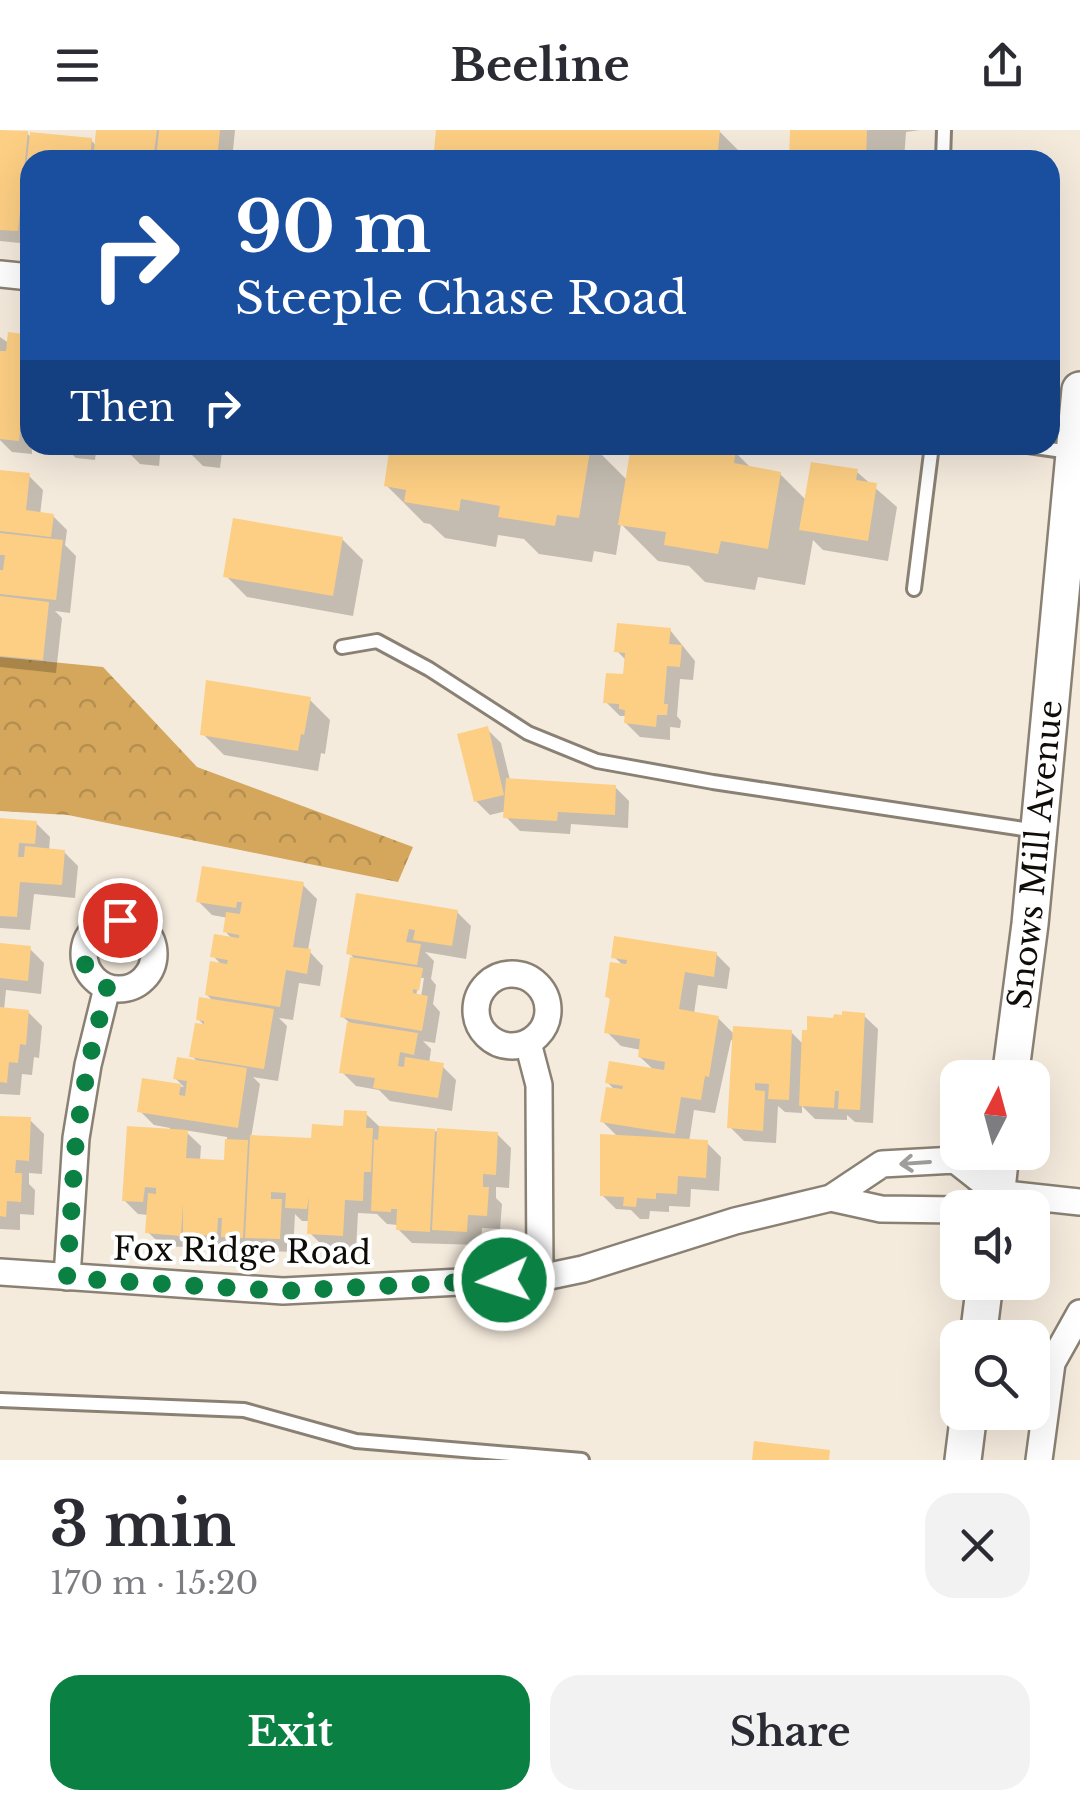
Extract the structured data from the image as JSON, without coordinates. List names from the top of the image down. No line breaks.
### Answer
{"streets":{"main road":["Snows Mill Avenue"],"street":["Fox Ridge Road"]},"north":"top","page":{"header":"Beeline","turn":["90 m","Steeple Chase Road"],"then":"Then","heading":["3 min","170 m · 15:20"],"buttons":["Exit","Share"]}}
